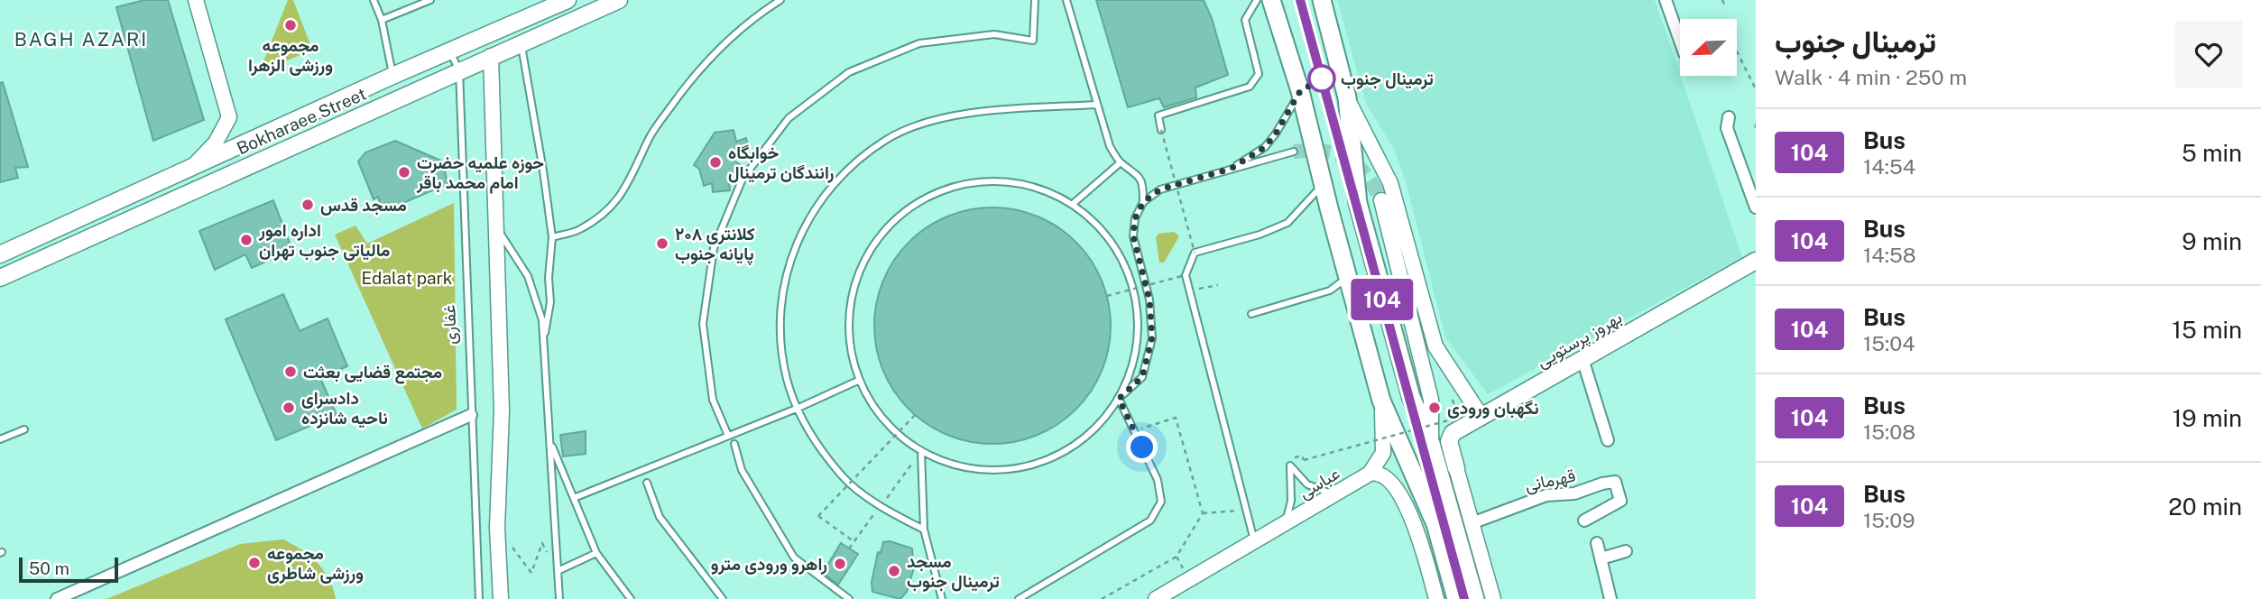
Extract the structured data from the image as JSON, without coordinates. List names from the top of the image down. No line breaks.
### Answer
{"streets":{"main road":["Bokharaee Street","بهروز پرستویی"],"street":["قهرمانی","عباسی"],"lane":["غفاری"]},"crossings":[["Bokharaee Street","غفاری"]],"districts":["BAGH AZARI"],"parks":["Edalat park"],"places":["مجموعه ورزشی الزهرا","ترمینال جنوب","خوابگاه رانندگان ترمینال","حوزه علمیه حضرت امام محمد باقر","مسجد قدس","اداره امور مالیاتی جنوب تهران","کلانتری ۲۰۸ پایانه جنوب","مجتمع قضایی بعثت","دادسرای ناحیه شانزده","نگهبان ورودی","مجموعه ورزشی شاطری","راهرو ورودی مترو","مسجد ترمینال جنوب"],"lines":["bus line 104"],"scale_bar":"50 m","north":"bottom left","page":{"on_map":"104","heading":["ترمینال جنوب","Walk · 4 min · 250 m"],"list":[{"mark":"104","name":"Bus","note":"14:54","value":"5 min"},{"mark":"104","name":"Bus","note":"14:58","value":"9 min"},{"mark":"104","name":"Bus","note":"15:04","value":"15 min"},{"mark":"104","name":"Bus","note":"15:08","value":"19 min"},{"mark":"104","name":"Bus","note":"15:09","value":"20 min"}],"scale":"50 m"}}
